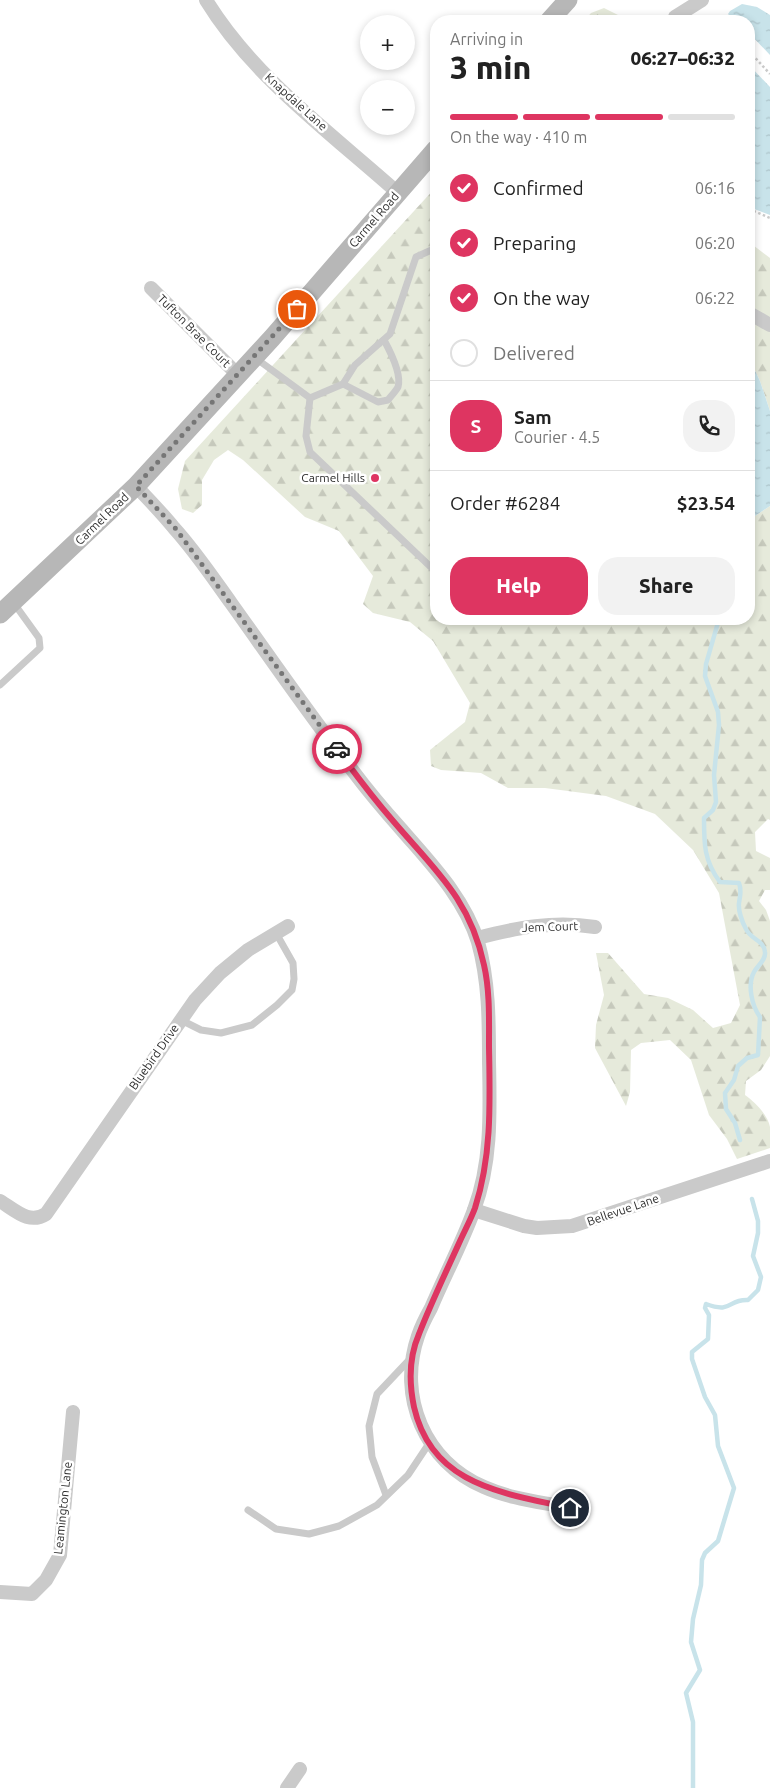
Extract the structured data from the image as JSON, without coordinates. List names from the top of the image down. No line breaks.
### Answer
{"streets":{"main road":["Carmel Road"],"street":["Knapdale Lane","Tufton Brae Court","Jem Court","Bluebird Drive","Bellevue Lane","Leamington Lane"]},"crossings":[["Knapdale Lane","Carmel Road"],["Carmel Road","Tufton Brae Court"]],"places":["Carmel Hills"],"page":{"map_buttons":["+","−"],"heading":["3 min","Arriving in","06:27–06:32"],"panel":["Sam","Courier · 4.5","Order #6284","$23.54"],"bar":"On the way · 410 m","list":[["Confirmed","06:16"],["Preparing","06:20"],["On the way","06:22"],"Delivered"],"round":"S","buttons":["Help","Share"]}}
